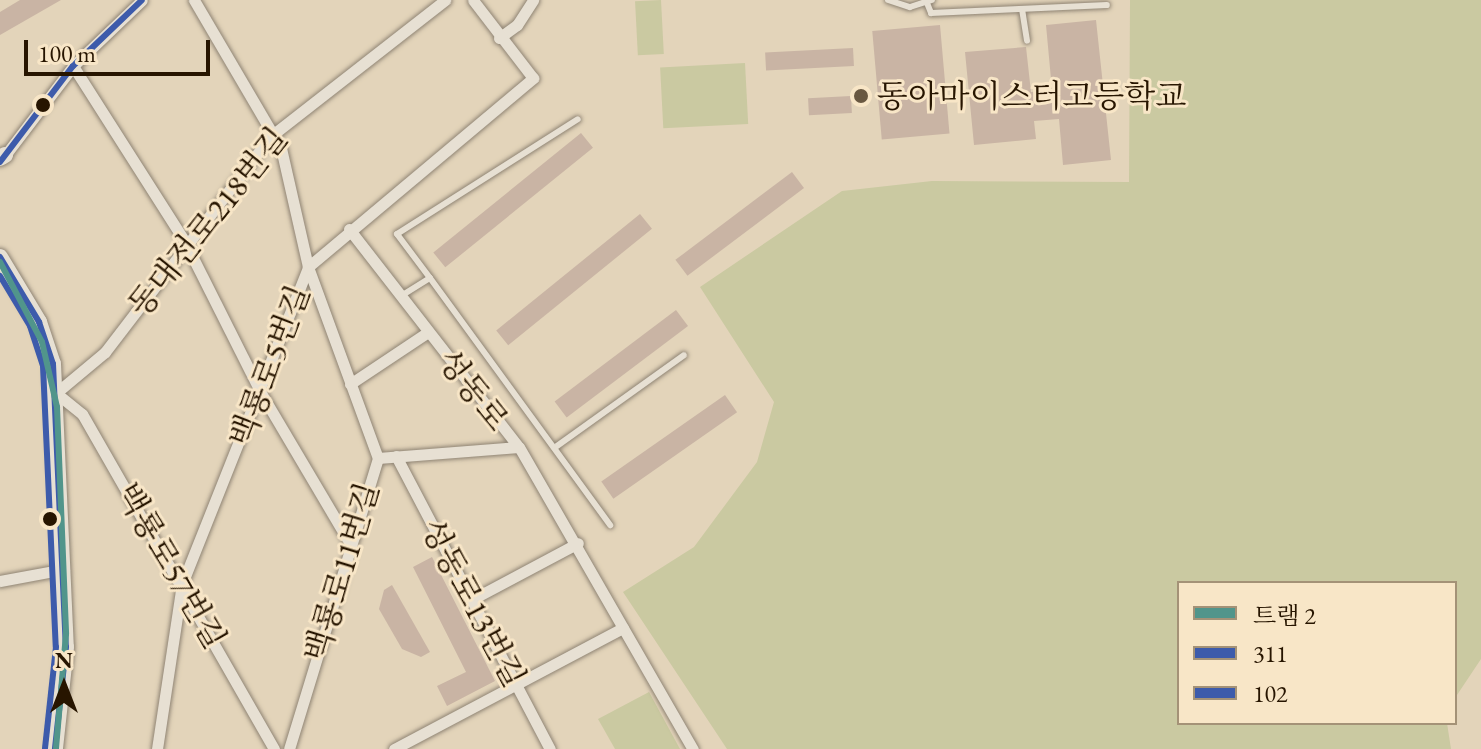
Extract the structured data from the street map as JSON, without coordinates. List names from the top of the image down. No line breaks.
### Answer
{"streets":{"street":["동대전로218번길","백룡로5번길","성동로","백룡로57번길","백룡로11번길","성동로13번길"]},"crossings":[["동대전로218번길","백룡로57번길"],["동대전로218번길","백룡로11번길"],["백룡로5번길","성동로"],["백룡로5번길","백룡로57번길"],["백룡로5번길","백룡로11번길"],["성동로","백룡로11번길"],["성동로","성동로13번길"]],"places":["동아마이스터고등학교"],"lines":["transit line 311","tram line 2","transit line 102"],"legend":["트램 2","311","102"],"scale_bar":"100 m","north":"top"}
